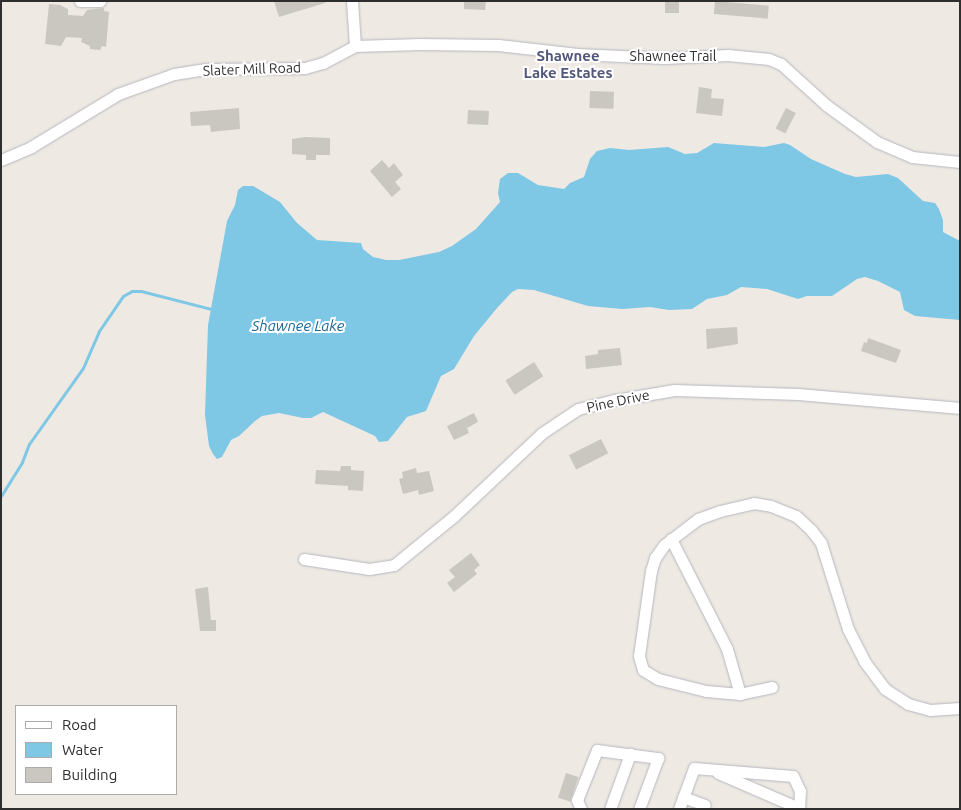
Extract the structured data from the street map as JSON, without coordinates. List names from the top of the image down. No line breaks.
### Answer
{"streets":{"street":["Shawnee Trail","Slater Mill Road","Pine Drive"]},"crossings":[["Shawnee Trail","Slater Mill Road"]],"districts":["Shawnee Lake Estates"],"water":["Shawnee Lake"],"legend":["Road","Water","Building"]}
